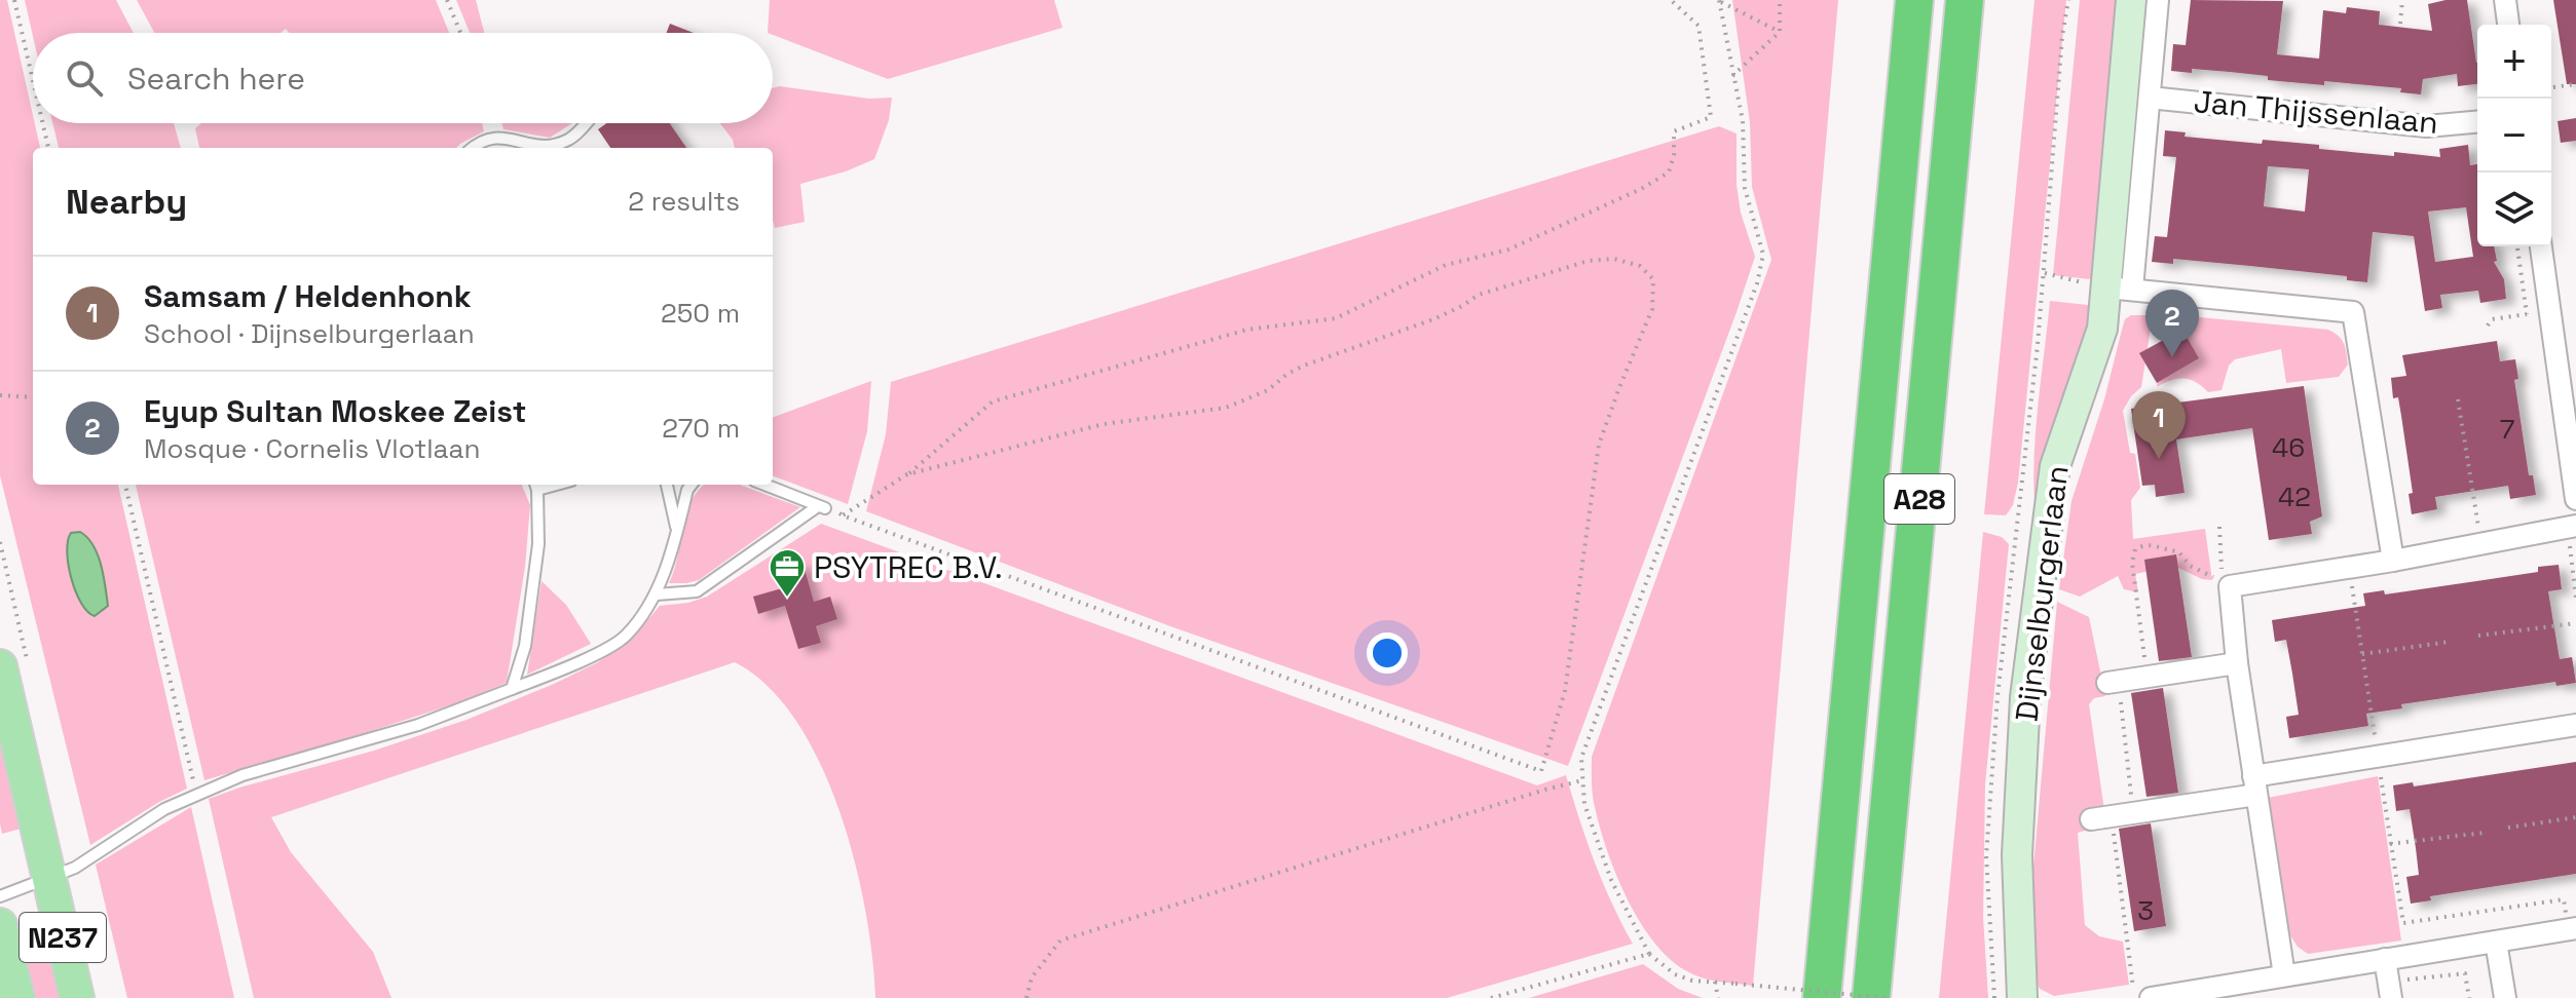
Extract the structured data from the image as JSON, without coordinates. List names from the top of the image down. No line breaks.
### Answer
{"streets":{"highway":["A28"],"main road":["Dijnselburgerlaan","N237"],"street":["Jan Thijssenlaan"]},"crossings":[["Jan Thijssenlaan","Dijnselburgerlaan"]],"places":{"office":["PSYTREC B.V."]},"house_numbers":["7","46","42","3"],"page":{"map_buttons":["+","−"],"search":"Search here","heading":["Nearby","2 results"],"list":[{"mark":"1","name":"Samsam / Heldenhonk","note":"School · Dijnselburgerlaan","value":"250 m"},{"mark":"2","name":"Eyup Sultan Moskee Zeist","note":"Mosque · Cornelis Vlotlaan","value":"270 m"}],"pins":["2","1"]}}
